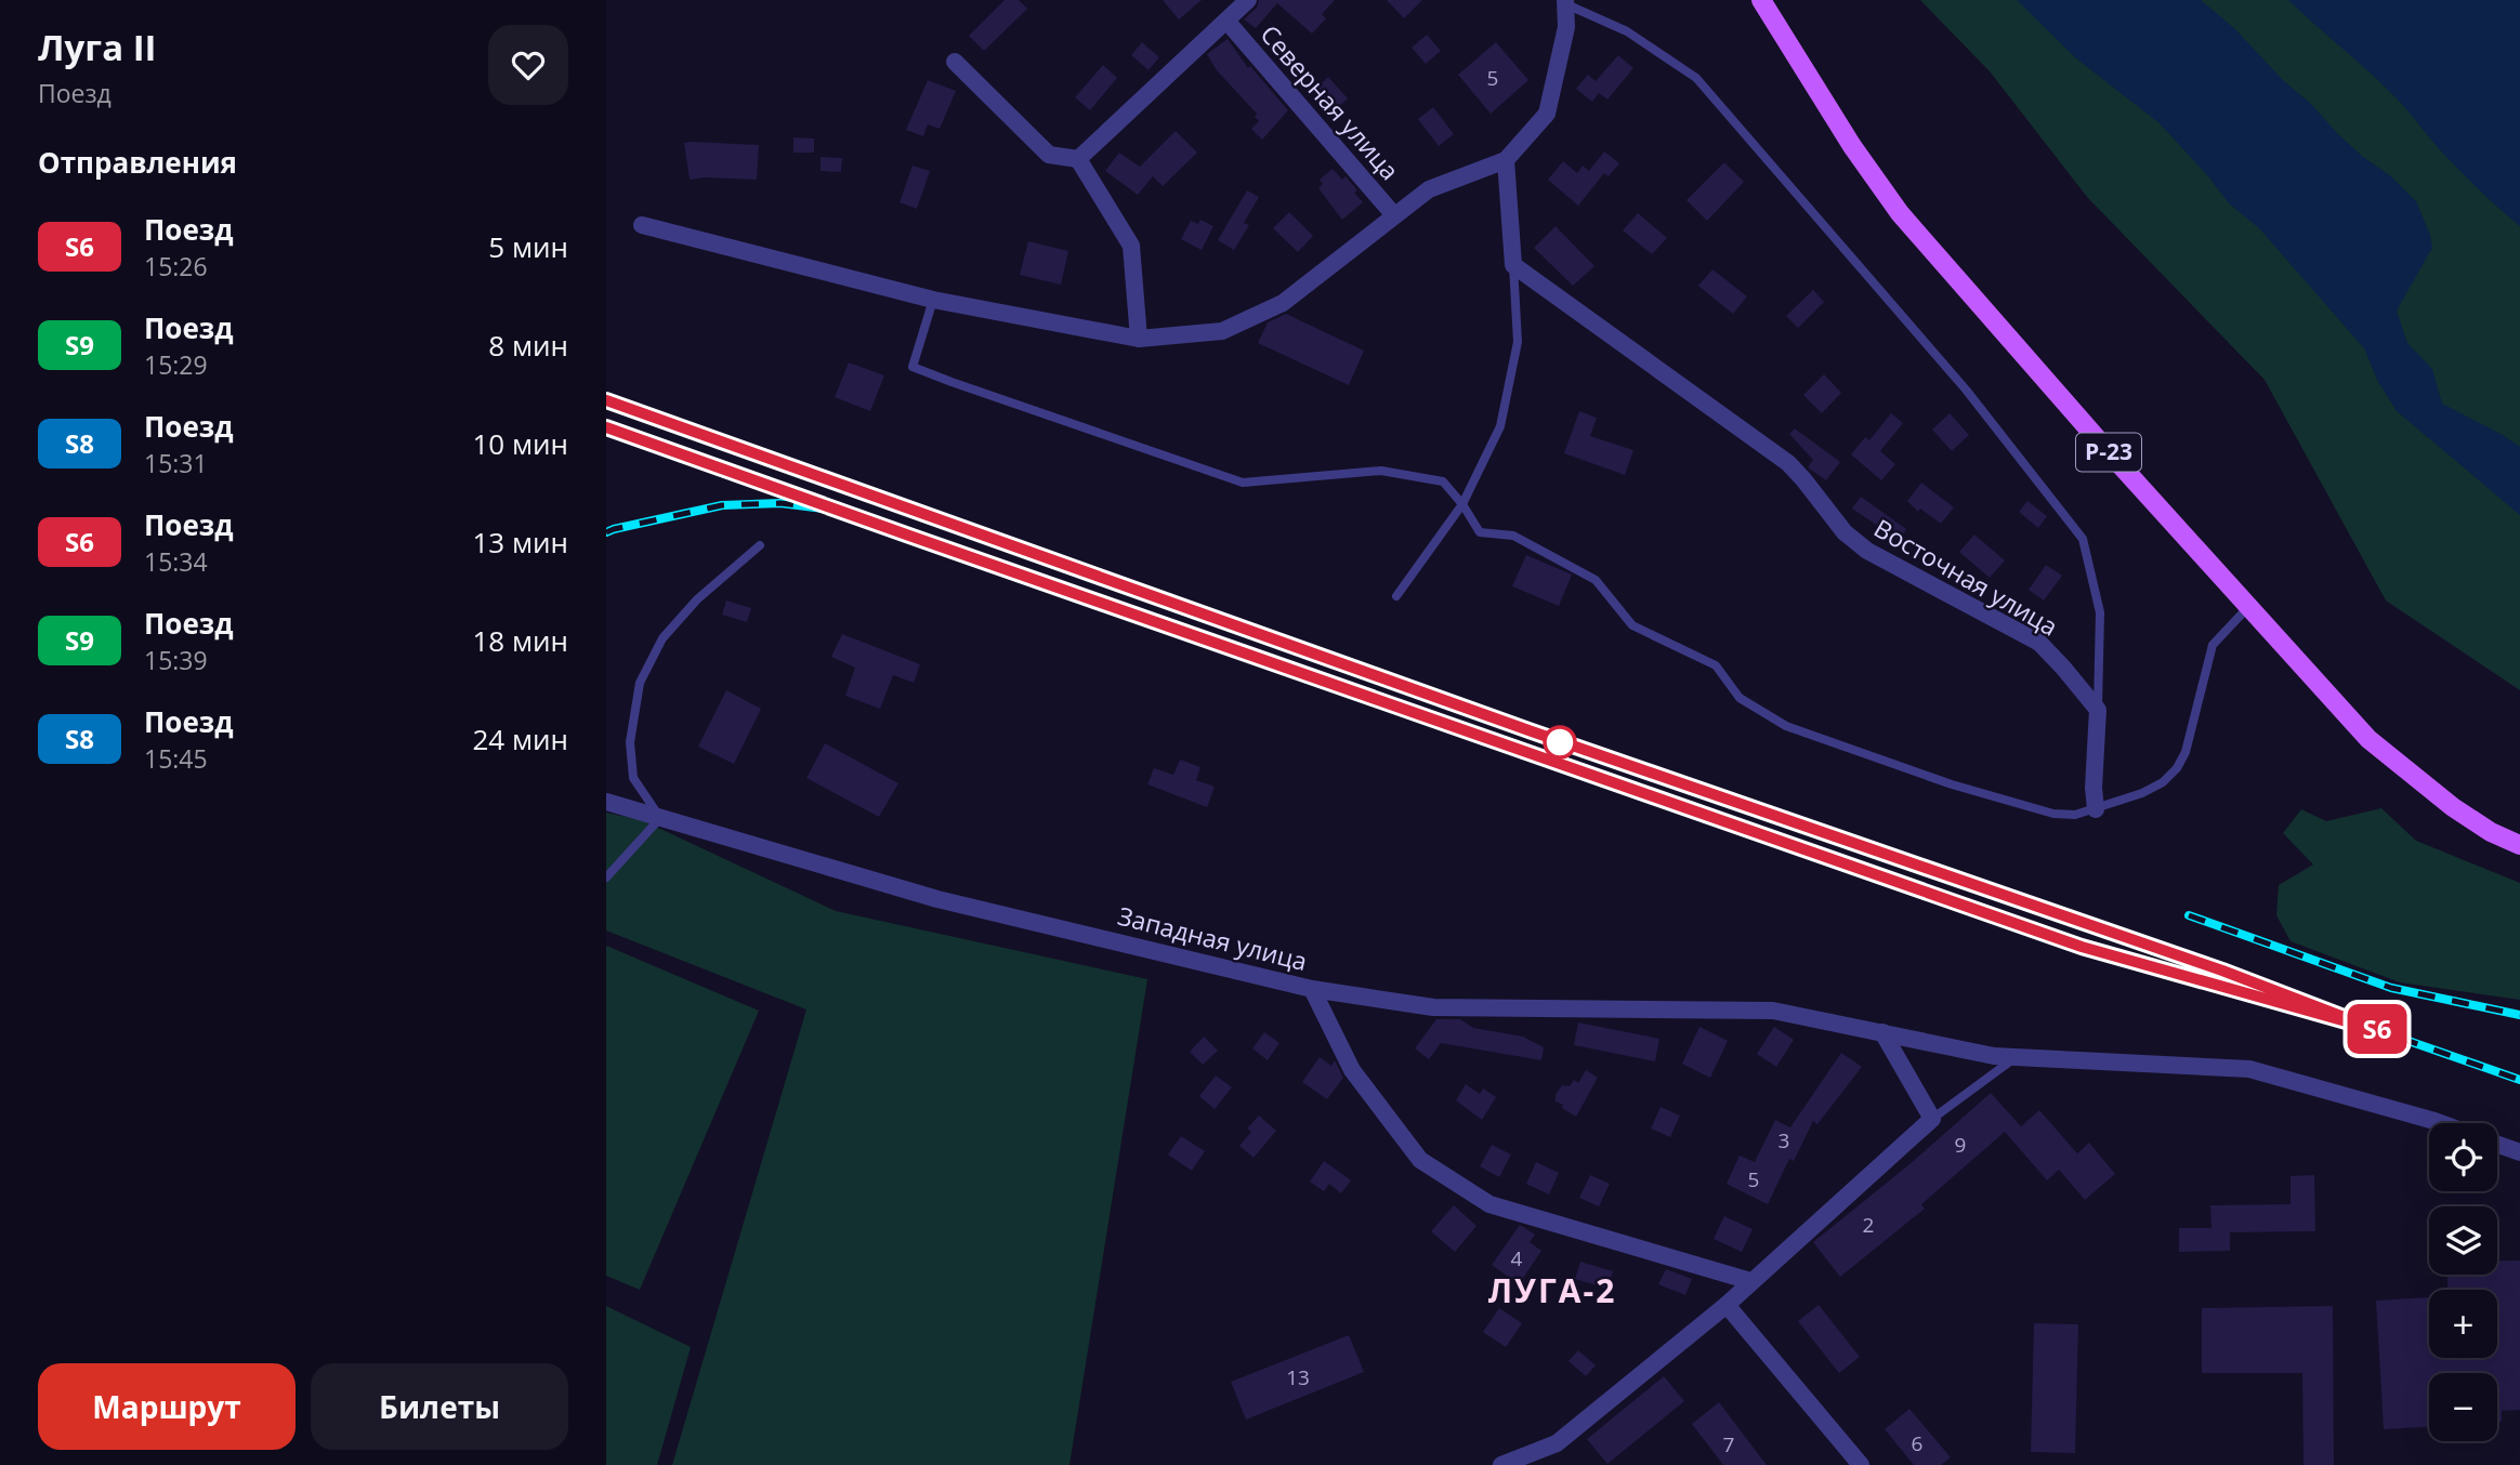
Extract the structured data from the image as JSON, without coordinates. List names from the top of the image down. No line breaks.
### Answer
{"streets":{"main road":["Р-23"],"street":["Северная улица","Восточная улица","Западная улица"]},"districts":["ЛУГА-2"],"house_numbers":["5","3","9","5","2","4","13","6","7"],"page":{"heading":[["Луга II","Поезд"],"Отправления"],"on_map":"S6","list":[{"mark":"S6","name":"Поезд","note":"15:26","value":"5 мин"},{"mark":"S9","name":"Поезд","note":"15:29","value":"8 мин"},{"mark":"S8","name":"Поезд","note":"15:31","value":"10 мин"},{"mark":"S6","name":"Поезд","note":"15:34","value":"13 мин"},{"mark":"S9","name":"Поезд","note":"15:39","value":"18 мин"},{"mark":"S8","name":"Поезд","note":"15:45","value":"24 мин"}],"map_buttons":["+","−"],"buttons":["Маршрут","Билеты"]}}
